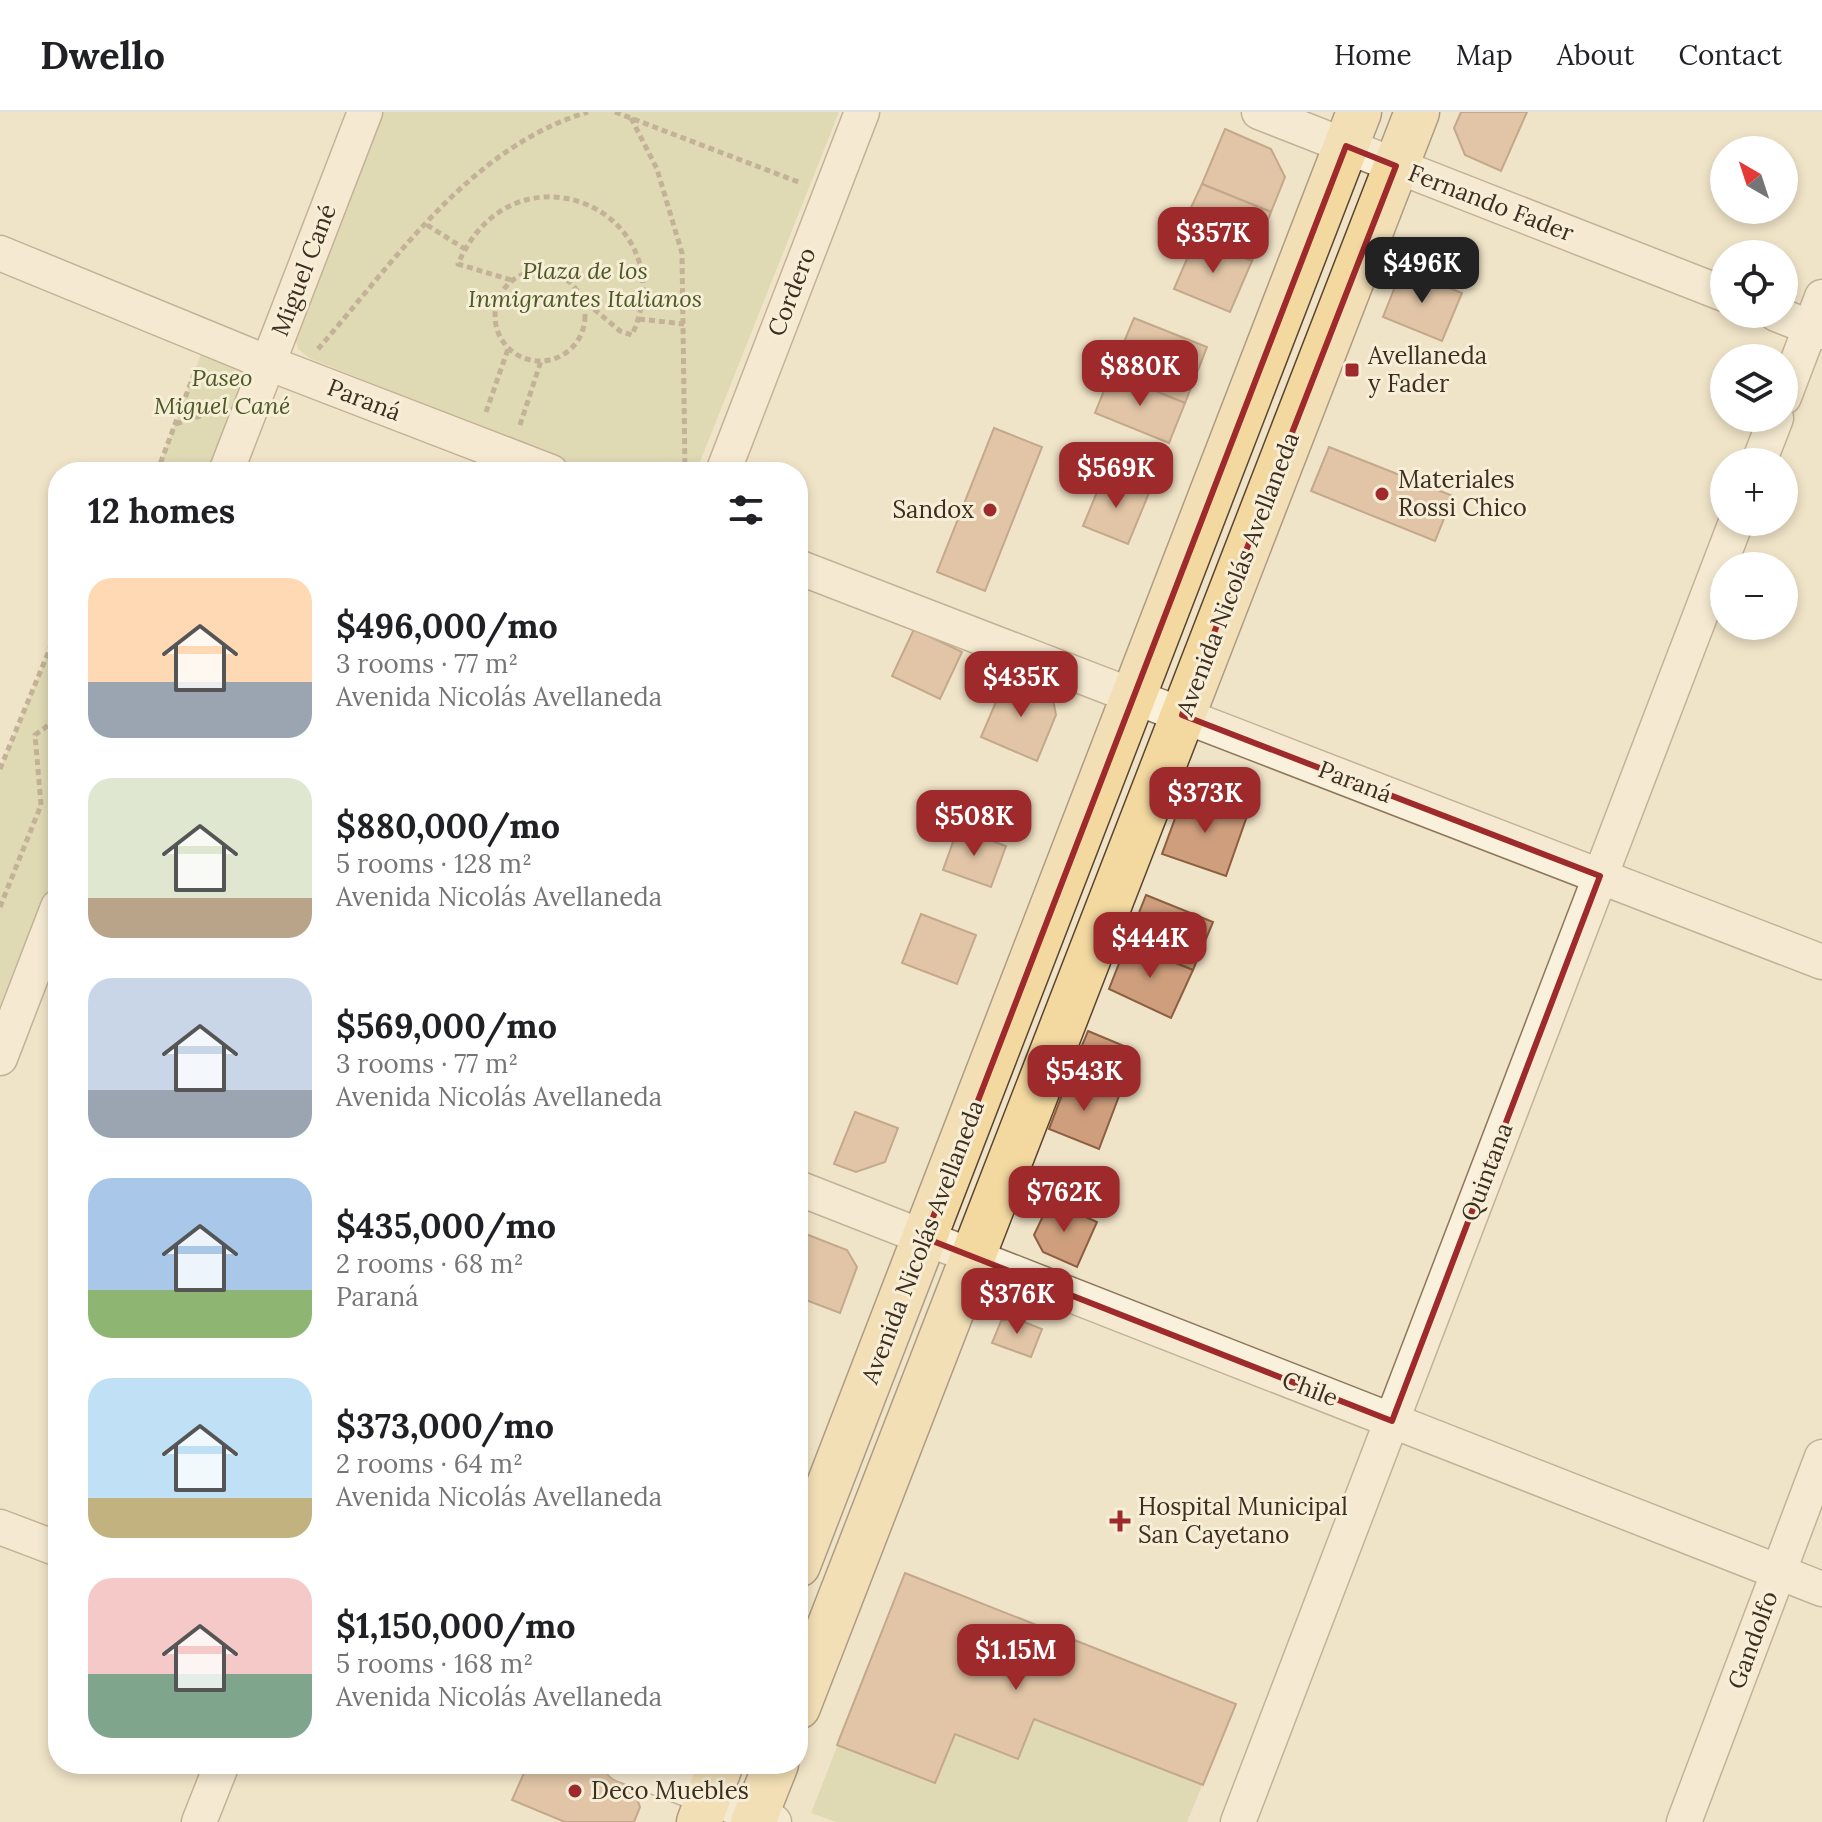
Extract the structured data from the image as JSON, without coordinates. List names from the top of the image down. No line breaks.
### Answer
{"streets":{"main road":["Avenida Nicolás Avellaneda"],"street":["Fernando Fader","Miguel Cané","Cordero","Paraná","Quintana","Chile","Gandolfo"]},"crossings":[["Fernando Fader","Avenida Nicolás Avellaneda"],["Miguel Cané","Paraná"],["Paraná","Avenida Nicolás Avellaneda"],["Paraná","Quintana"],["Avenida Nicolás Avellaneda","Chile"],["Quintana","Chile"],["Chile","Gandolfo"]],"parks":["Plaza de los Inmigrantes Italianos","Paseo Miguel Cané"],"places":{"transit":["Avellaneda y Fader"],"other":["Materiales Rossi Chico","Sandox","Deco Muebles"],"health":["Hospital Municipal San Cayetano"]},"north":"top left","page":{"header":"Dwello","nav":["Home","Map","About","Contact"],"map_buttons":["+","−"],"price":["$357K","$496K","$880K","$569K","$435K","$373K","$508K","$444K","$543K","$762K","$376K","$1.15M"],"heading":"12 homes","list":[{"name":"$496,000/mo","note":"3 rooms · 77 m² · Avenida Nicolás Avellaneda"},{"name":"$880,000/mo","note":"5 rooms · 128 m² · Avenida Nicolás Avellaneda"},{"name":"$569,000/mo","note":"3 rooms · 77 m² · Avenida Nicolás Avellaneda"},{"name":"$435,000/mo","note":"2 rooms · 68 m² · Paraná"},{"name":"$373,000/mo","note":"2 rooms · 64 m² · Avenida Nicolás Avellaneda"},{"name":"$1,150,000/mo","note":"5 rooms · 168 m² · Avenida Nicolás Avellaneda"}]}}
